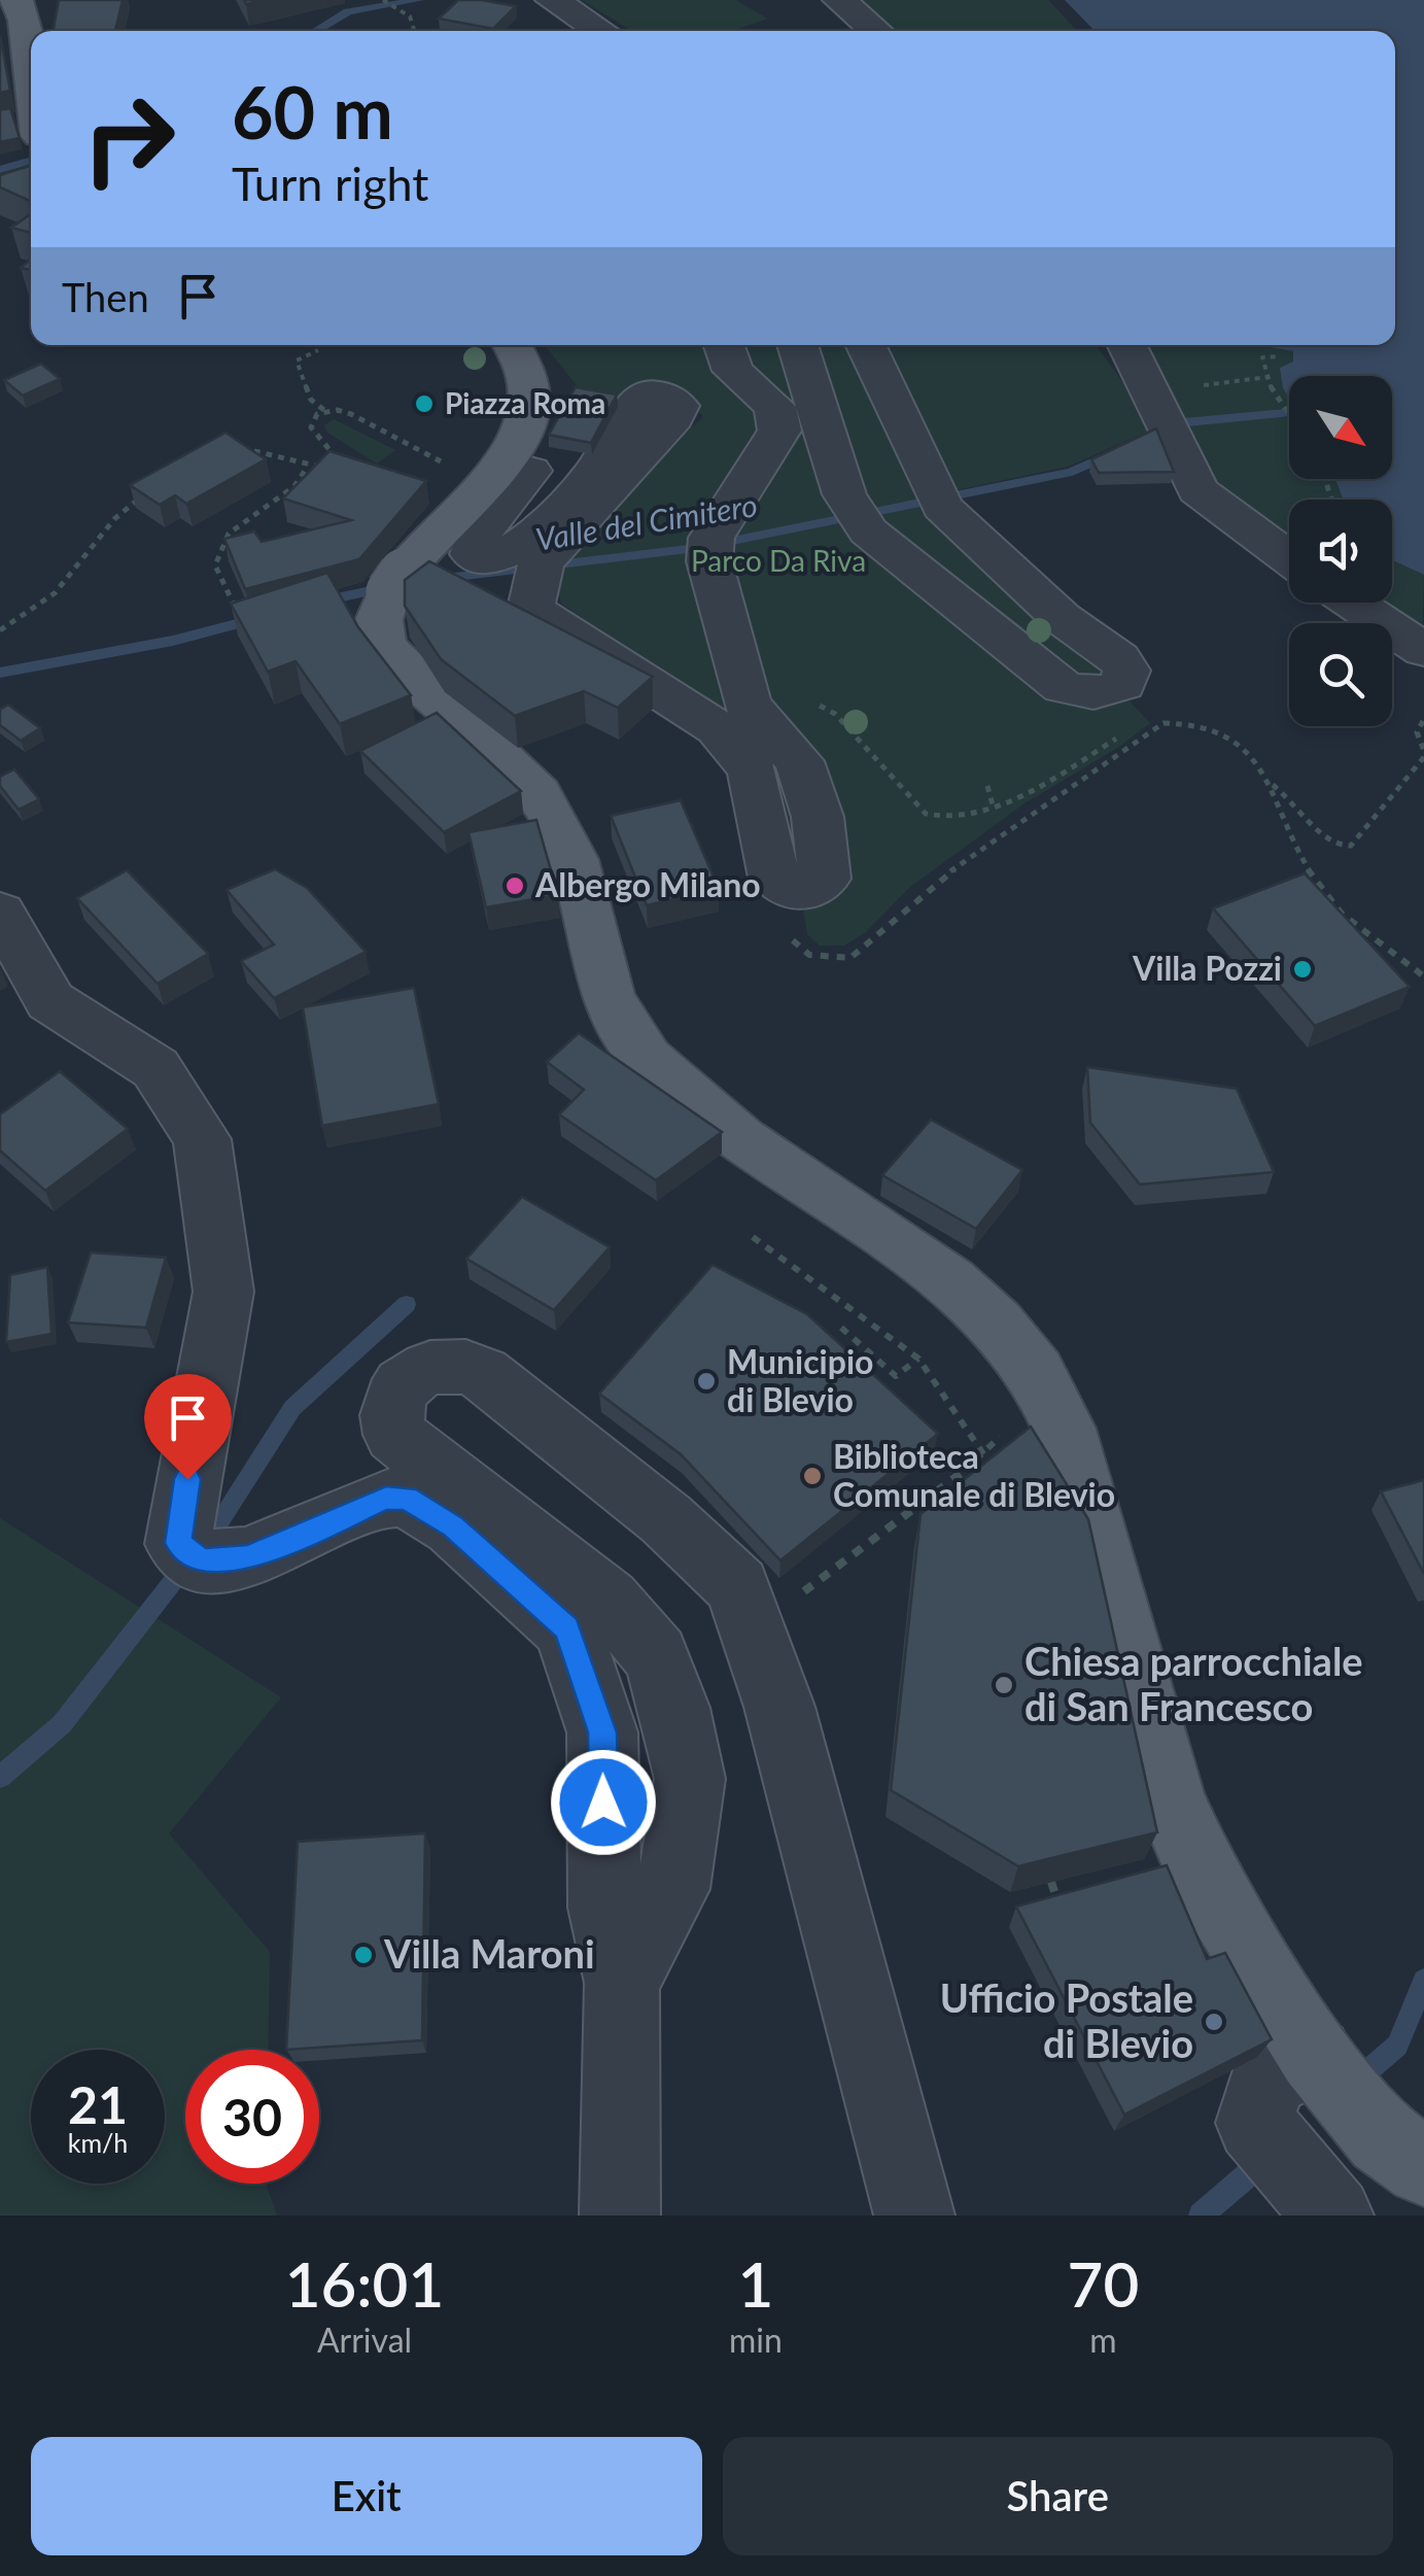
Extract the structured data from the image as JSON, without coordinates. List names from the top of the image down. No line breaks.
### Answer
{"water":["Valle del Cimitero"],"parks":["Parco Da Riva"],"places":["Piazza Roma","Albergo Milano","Villa Pozzi","Municipio di Blevio","Biblioteca Comunale di Blevio","Chiesa parrocchiale di San Francesco","Villa Maroni","Ufficio Postale di Blevio"],"north":"bottom right","page":{"turn":["60 m","Turn right"],"then":"Then","speed":"21 km/h","limit":"30","eta":["16:01","Arrival","1","min","70","m"],"buttons":["Exit","Share"]}}
